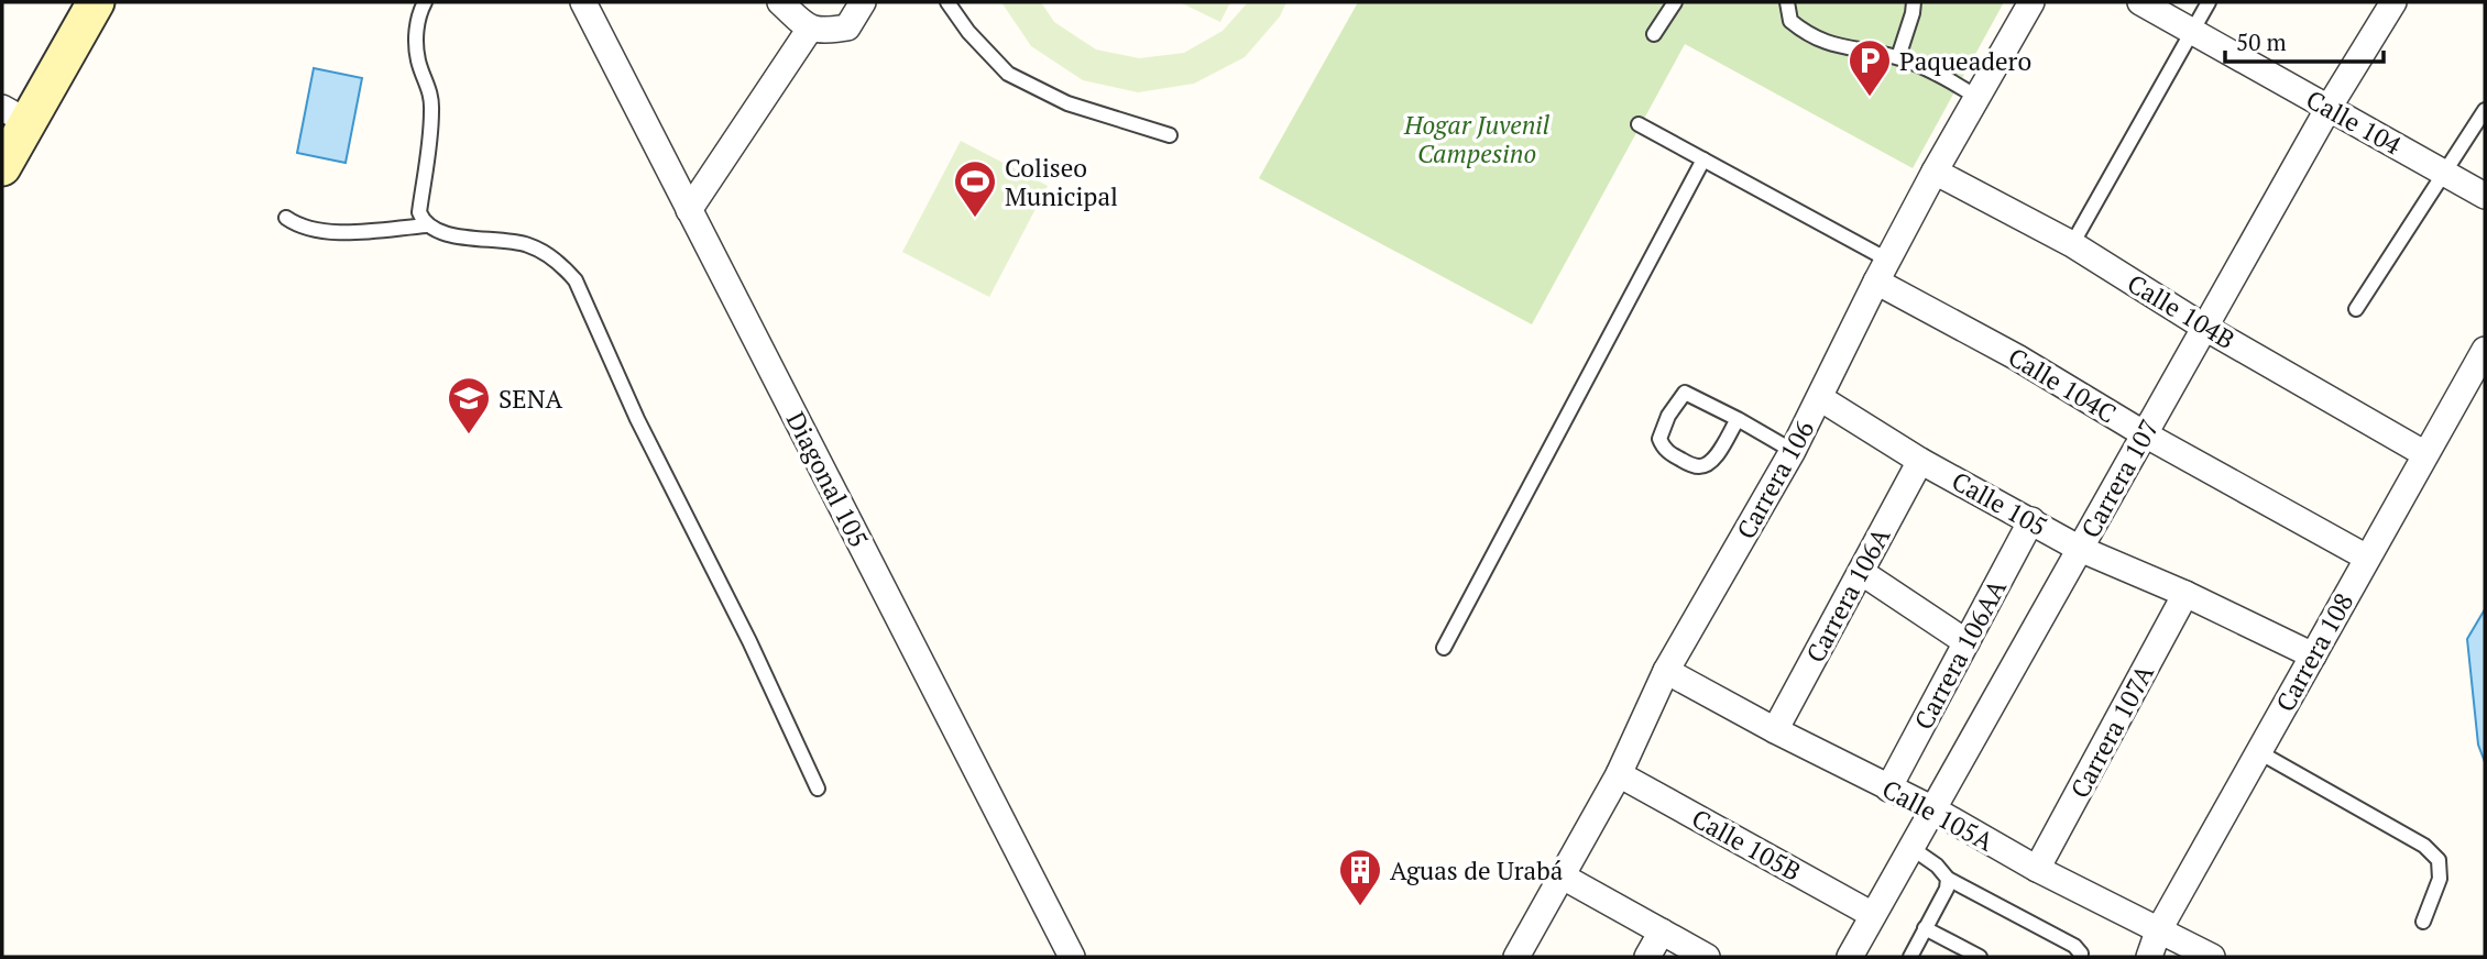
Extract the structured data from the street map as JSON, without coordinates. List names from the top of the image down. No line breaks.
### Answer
{"streets":{"street":["Calle 104","Calle 104B","Calle 104C","Carrera 107","Diagonal 105","Carrera 106","Calle 105","Carrera 106A","Carrera 108","Carrera 106AA","Carrera 107A","Calle 105A","Calle 105B"]},"crossings":[["Calle 104","Carrera 107"],["Calle 104B","Carrera 107"],["Calle 104B","Carrera 106"],["Calle 104B","Carrera 108"],["Calle 104C","Carrera 107"],["Calle 104C","Carrera 106"],["Calle 104C","Carrera 108"],["Carrera 107","Calle 105"],["Carrera 107","Calle 105A"],["Carrera 107","Calle 105B"],["Carrera 106","Calle 105"],["Carrera 106","Calle 105A"],["Carrera 106","Calle 105B"],["Calle 105","Carrera 106A"],["Calle 105","Carrera 108"],["Calle 105","Carrera 106AA"],["Calle 105","Carrera 107A"],["Carrera 106A","Calle 105A"],["Carrera 108","Calle 105A"],["Carrera 106AA","Calle 105A"],["Carrera 107A","Calle 105A"]],"parks":["Hogar Juvenil Campesino"],"places":{"parking":["Paqueadero"],"sports":["Coliseo Municipal"],"school or university":["SENA"],"building":["Aguas de Urabá"]},"scale_bar":"50 m"}
